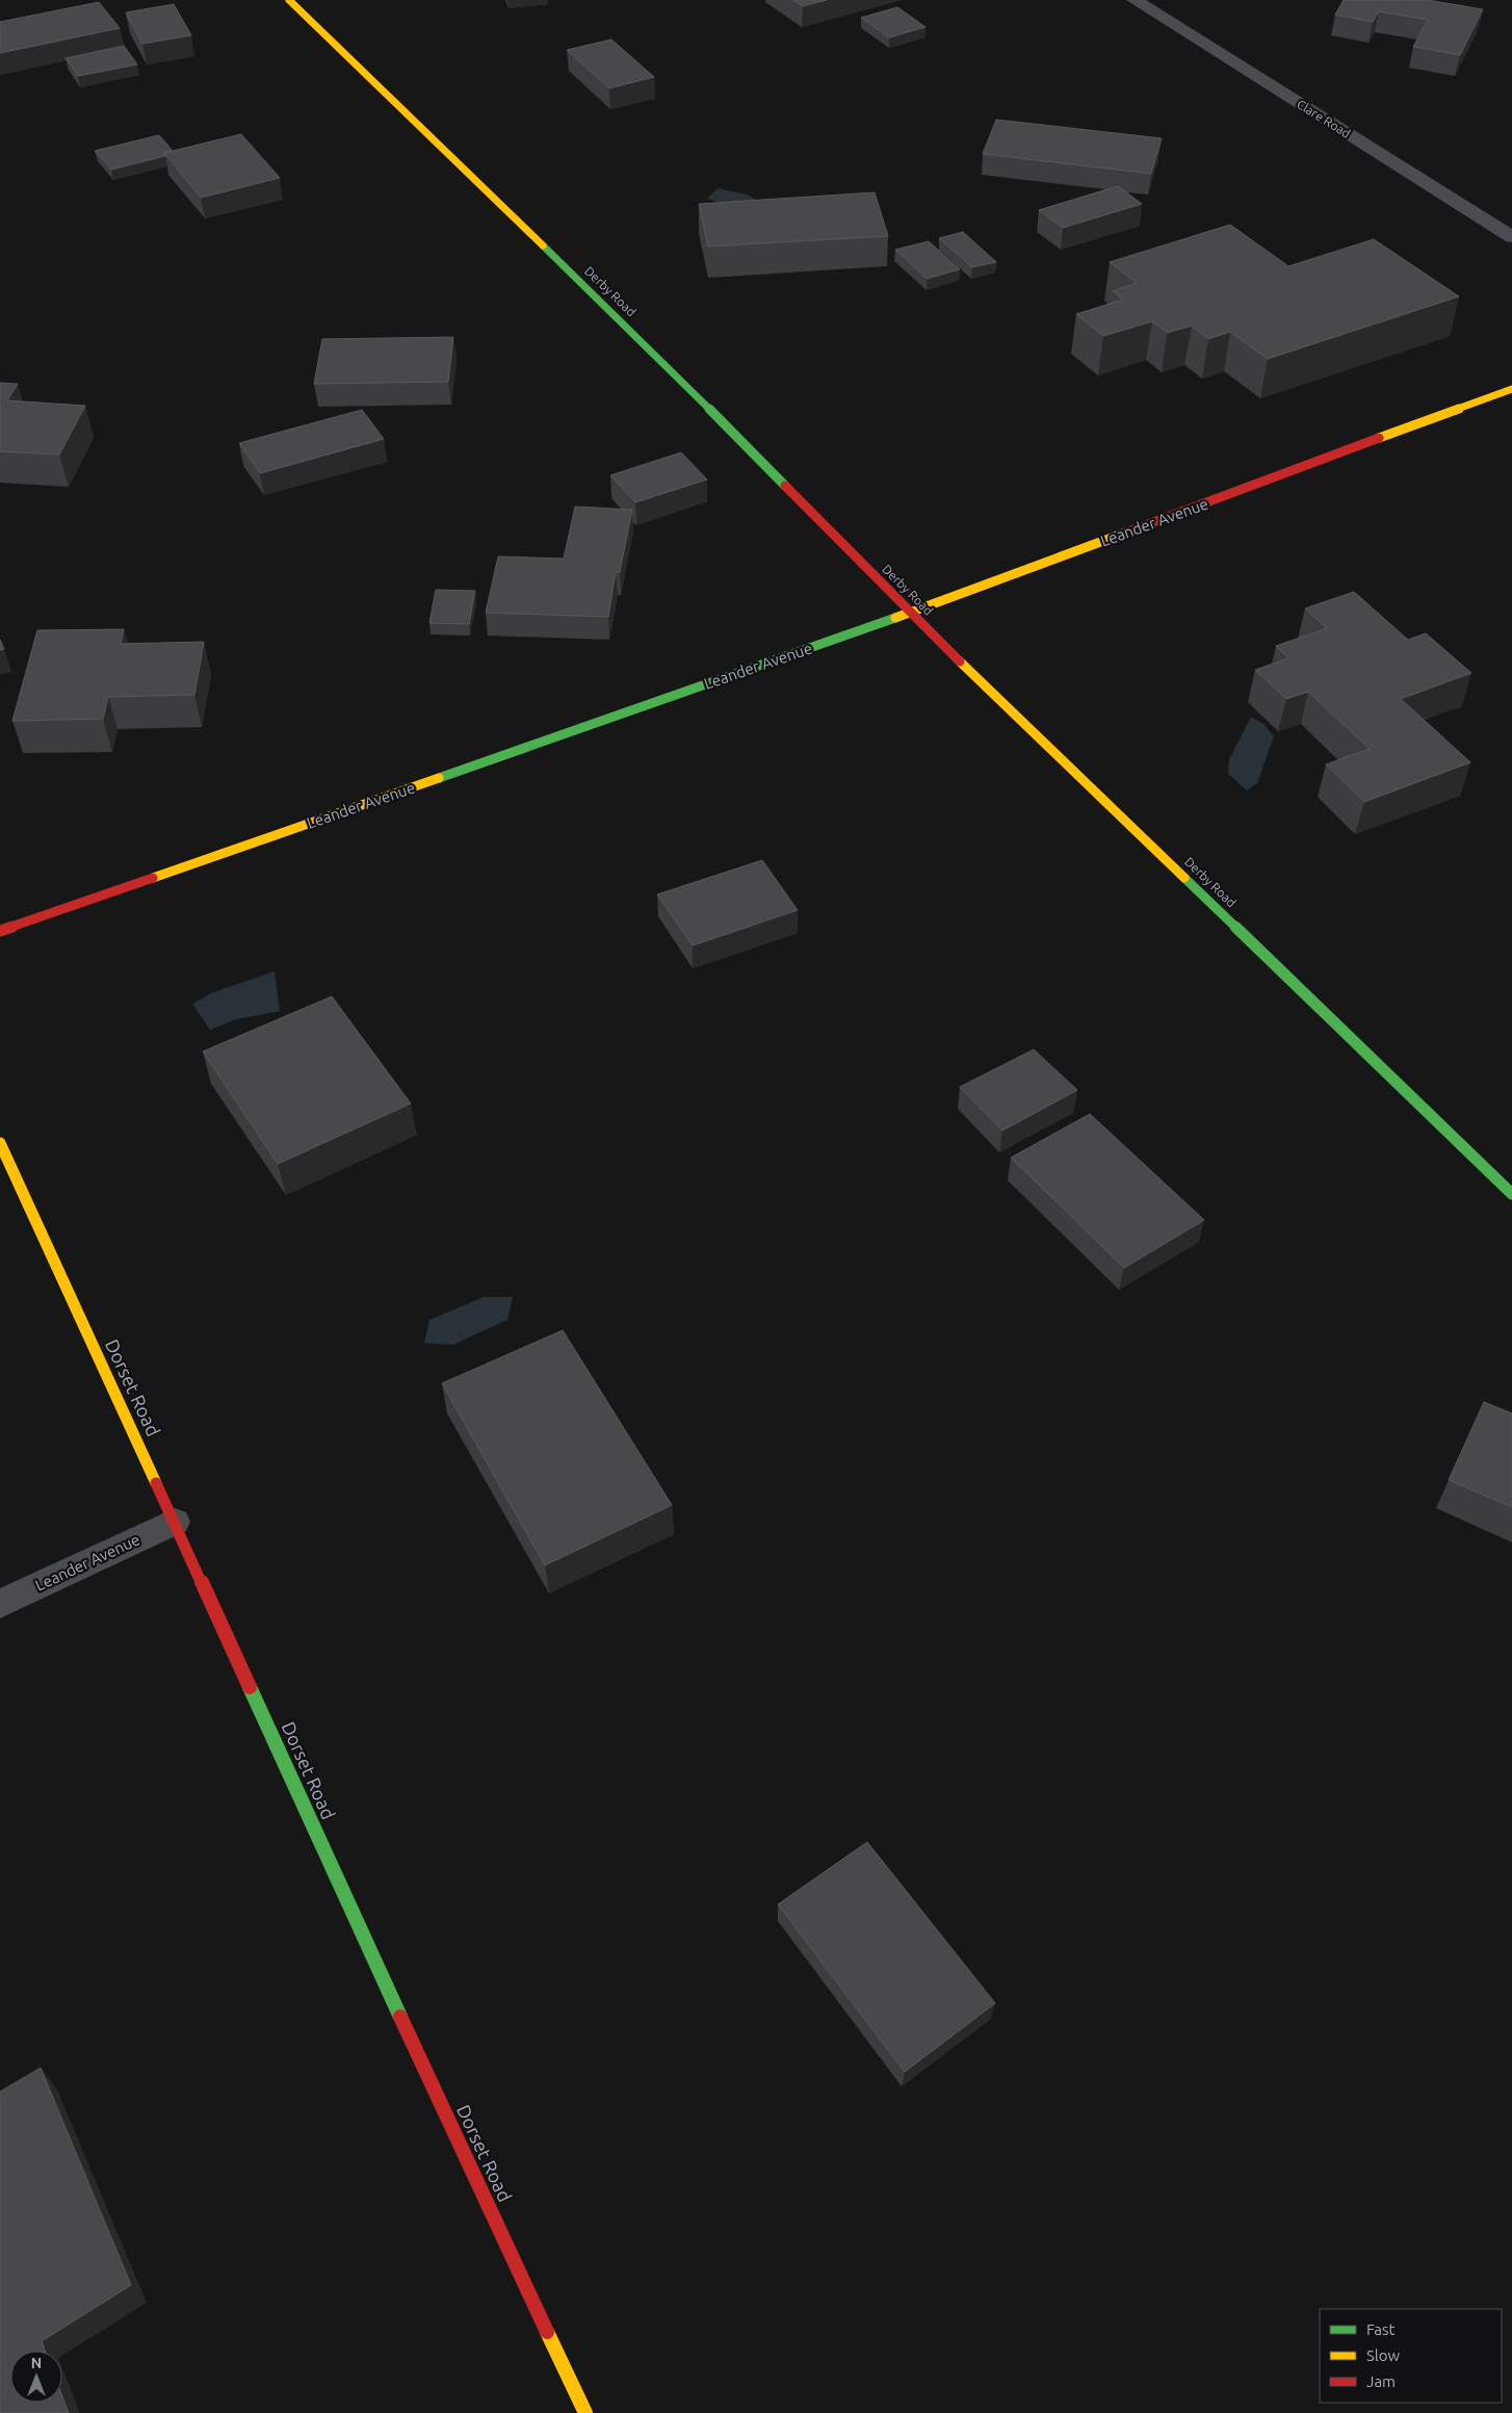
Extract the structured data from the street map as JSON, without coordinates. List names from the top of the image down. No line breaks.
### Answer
{"streets":{"street":["Clare Road","Derby Road","Leander Avenue","Dorset Road"]},"crossings":[["Derby Road","Leander Avenue"],["Leander Avenue","Dorset Road"]],"legend":["Fast","Slow","Jam"],"north":"top"}
